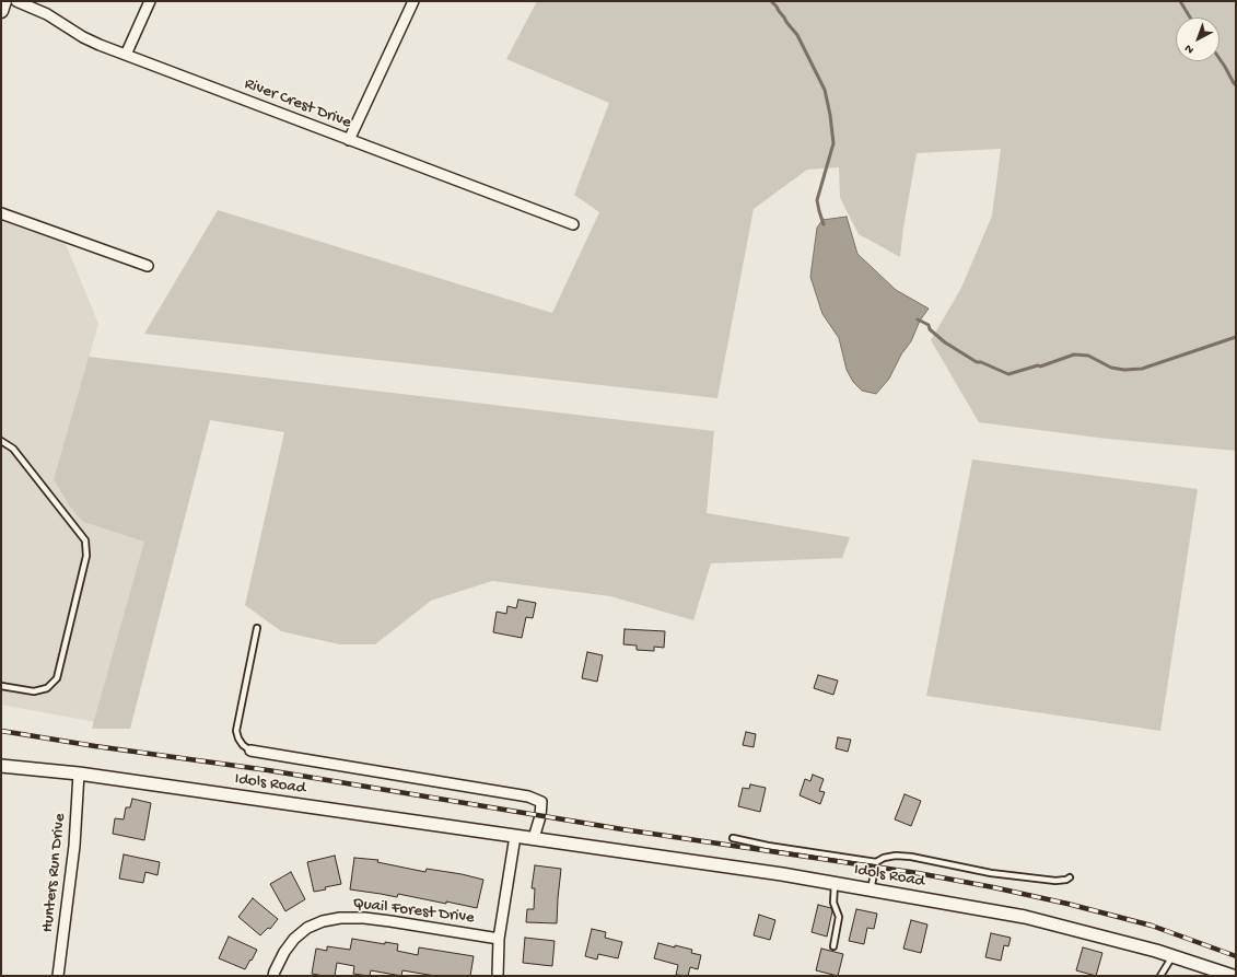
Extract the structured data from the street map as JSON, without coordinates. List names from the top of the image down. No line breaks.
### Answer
{"streets":{"street":["River Crest Drive","Idols Road","Hunters Run Drive","Quail Forest Drive"]},"crossings":[["Idols Road","Hunters Run Drive"]],"north":"bottom left"}
